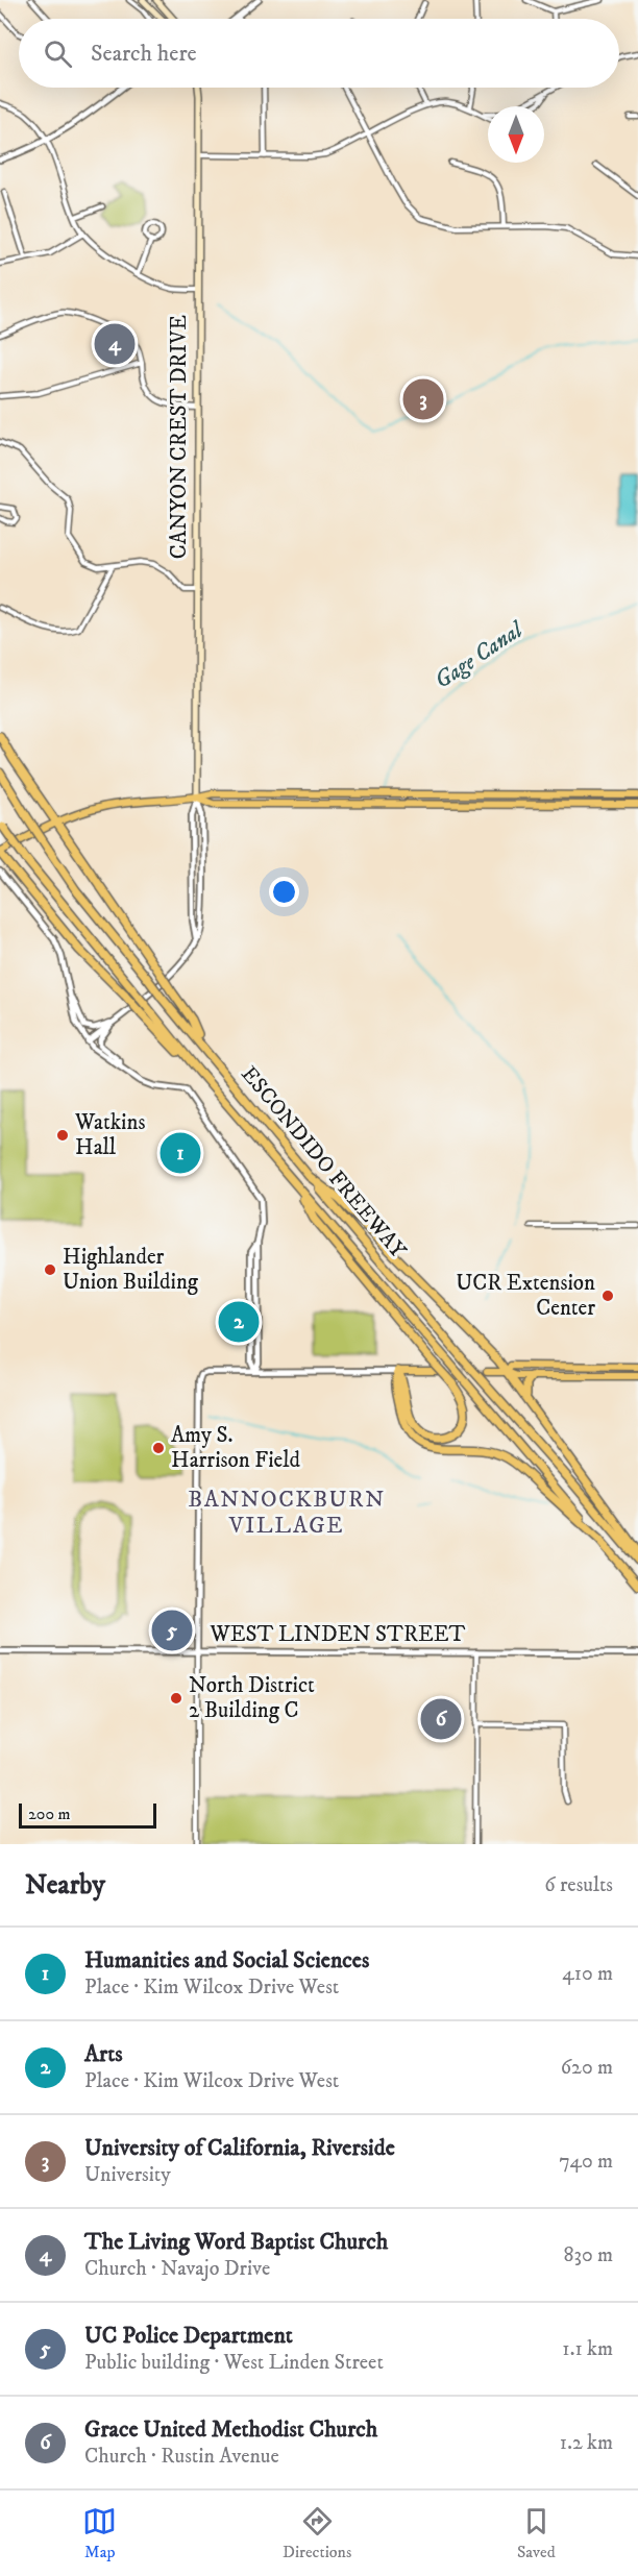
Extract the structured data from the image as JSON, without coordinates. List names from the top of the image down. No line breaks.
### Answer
{"streets":{"highway":["ESCONDIDO FREEWAY"],"main road":["CANYON CREST DRIVE"],"street":["WEST LINDEN STREET"]},"districts":["BANNOCKBURN VILLAGE"],"water":["Gage Canal"],"places":["Watkins Hall","Highlander Union Building","UCR Extension Center","Amy S. Harrison Field","North District 2 Building C"],"scale_bar":"200 m","north":"bottom","page":{"search":"Search here","pins":["4","3","1","2","5","6"],"scale":"200 m","heading":["Nearby","6 results"],"list":[{"mark":"1","name":"Humanities and Social Sciences","note":"Place · Kim Wilcox Drive West","value":"410 m"},{"mark":"2","name":"Arts","note":"Place · Kim Wilcox Drive West","value":"620 m"},{"mark":"3","name":"University of California, Riverside","note":"University","value":"740 m"},{"mark":"4","name":"The Living Word Baptist Church","note":"Church · Navajo Drive","value":"830 m"},{"mark":"5","name":"UC Police Department","note":"Public building · West Linden Street","value":"1.1 km"},{"mark":"6","name":"Grace United Methodist Church","note":"Church · Rustin Avenue","value":"1.2 km"}],"nav":["Map","Directions","Saved"]}}
